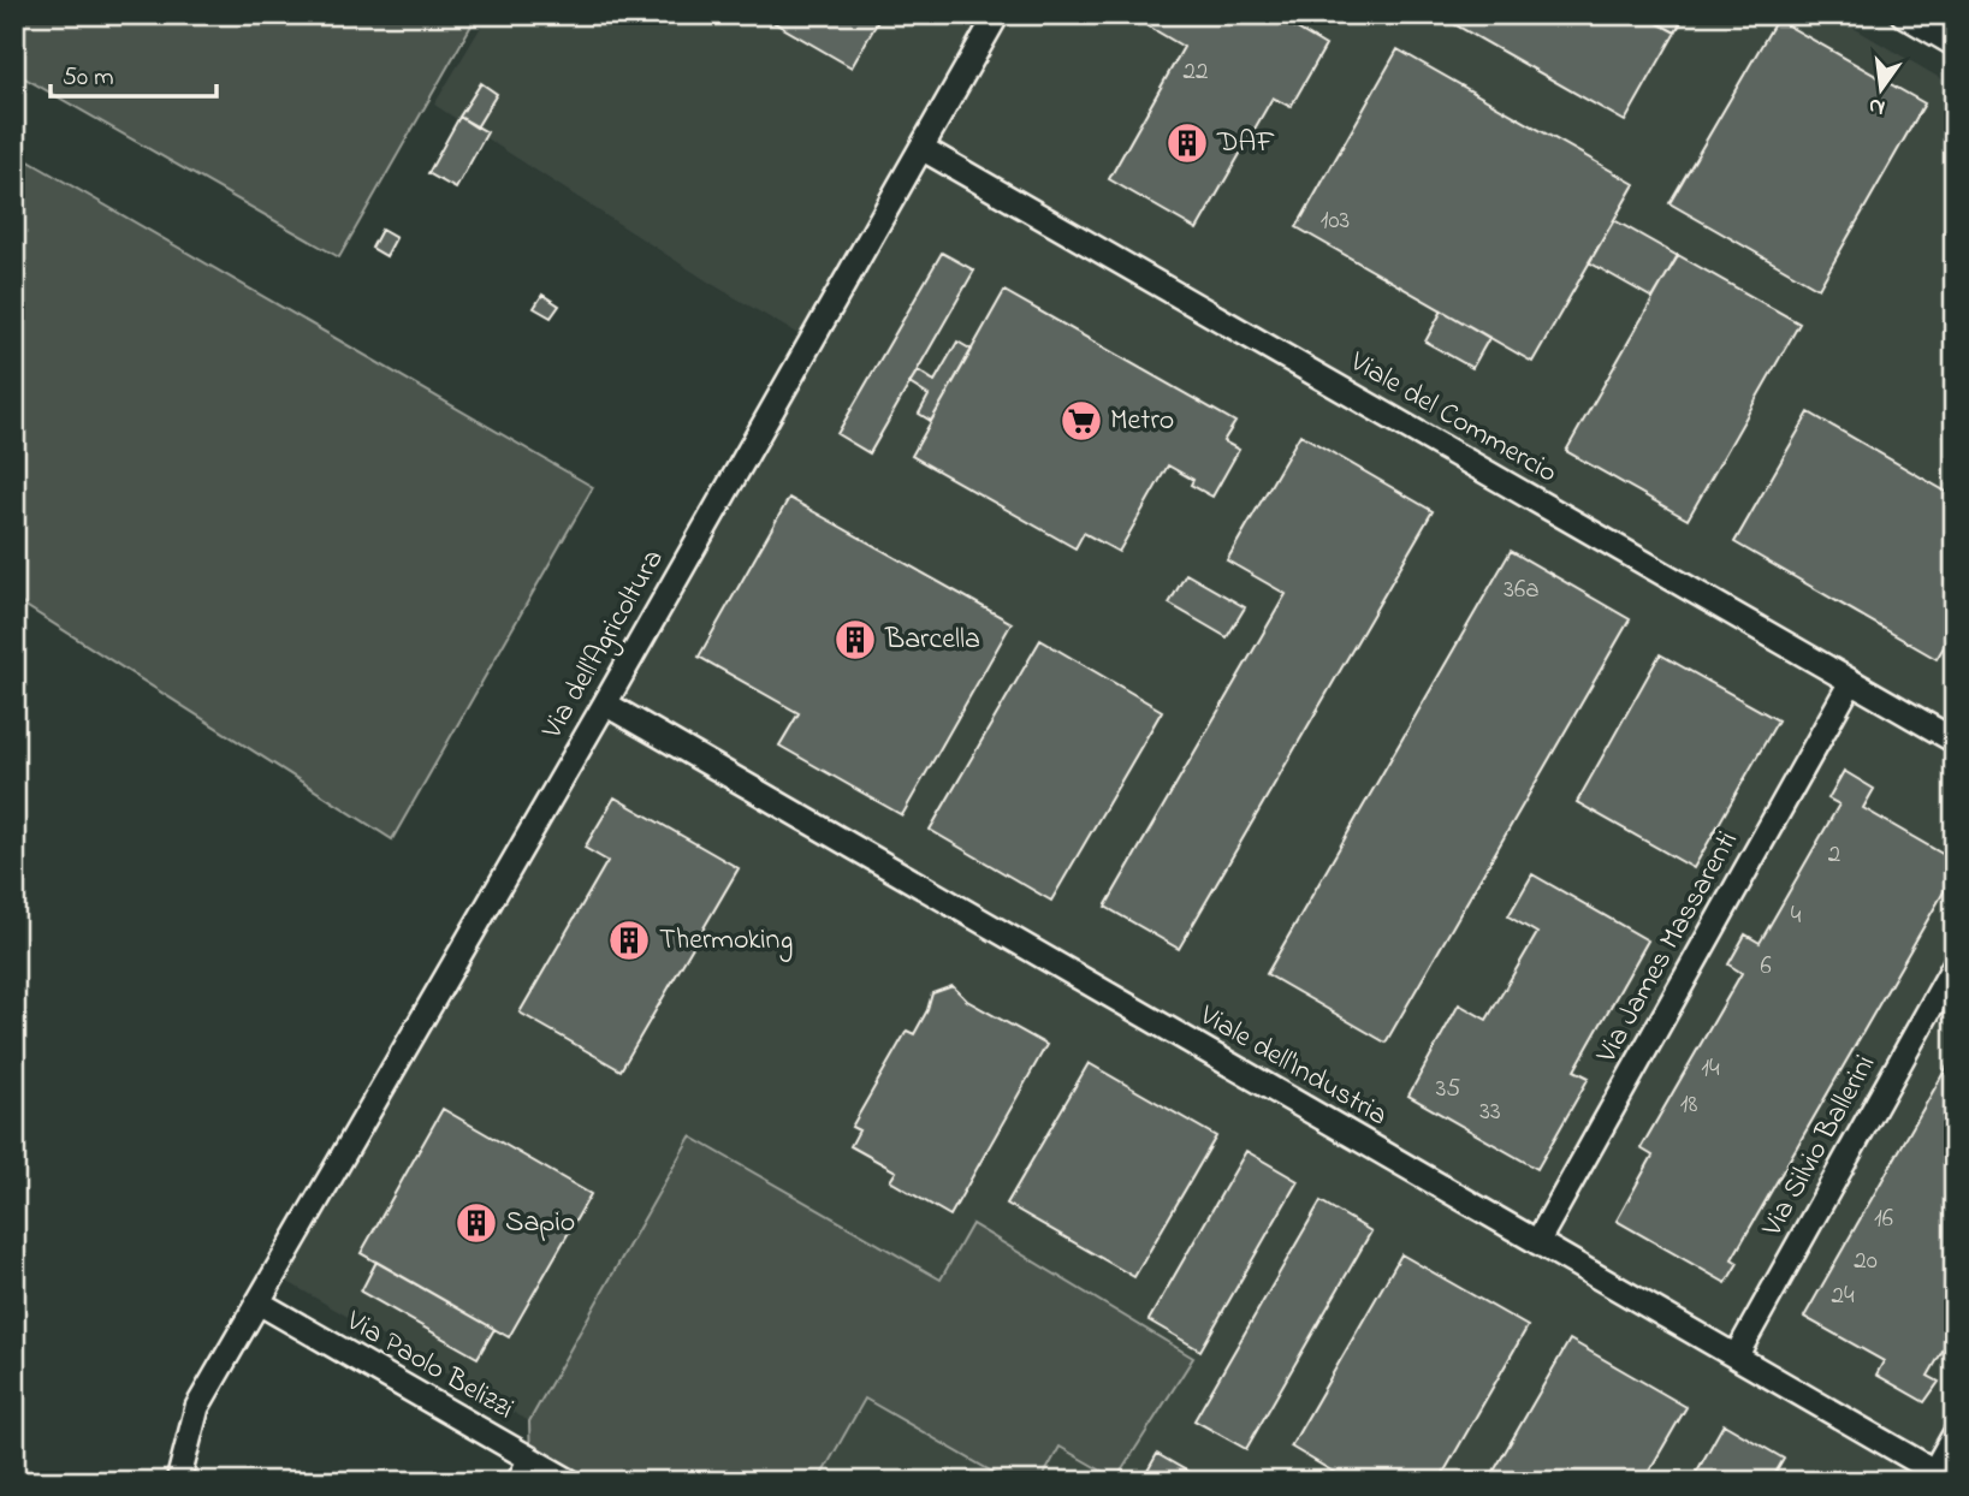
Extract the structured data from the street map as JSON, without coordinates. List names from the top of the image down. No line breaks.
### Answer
{"streets":{"street":["Viale del Commercio","Via dell'Agricoltura","Via James Massarenti","Viale dell'Industria","Via Silvio Ballerini","Via Paolo Belizzi"]},"crossings":[["Viale del Commercio","Via dell'Agricoltura"],["Viale del Commercio","Via James Massarenti"],["Via dell'Agricoltura","Viale dell'Industria"],["Via dell'Agricoltura","Via Paolo Belizzi"],["Via James Massarenti","Viale dell'Industria"],["Viale dell'Industria","Via Silvio Ballerini"]],"places":{"building":["DAF","Barcella","Thermoking","Sapio"],"supermarket":["Metro"]},"house_numbers":["22","103","36a","2","4","6","14","35","18","33","16","20","24"],"scale_bar":"50 m","north":"bottom"}
